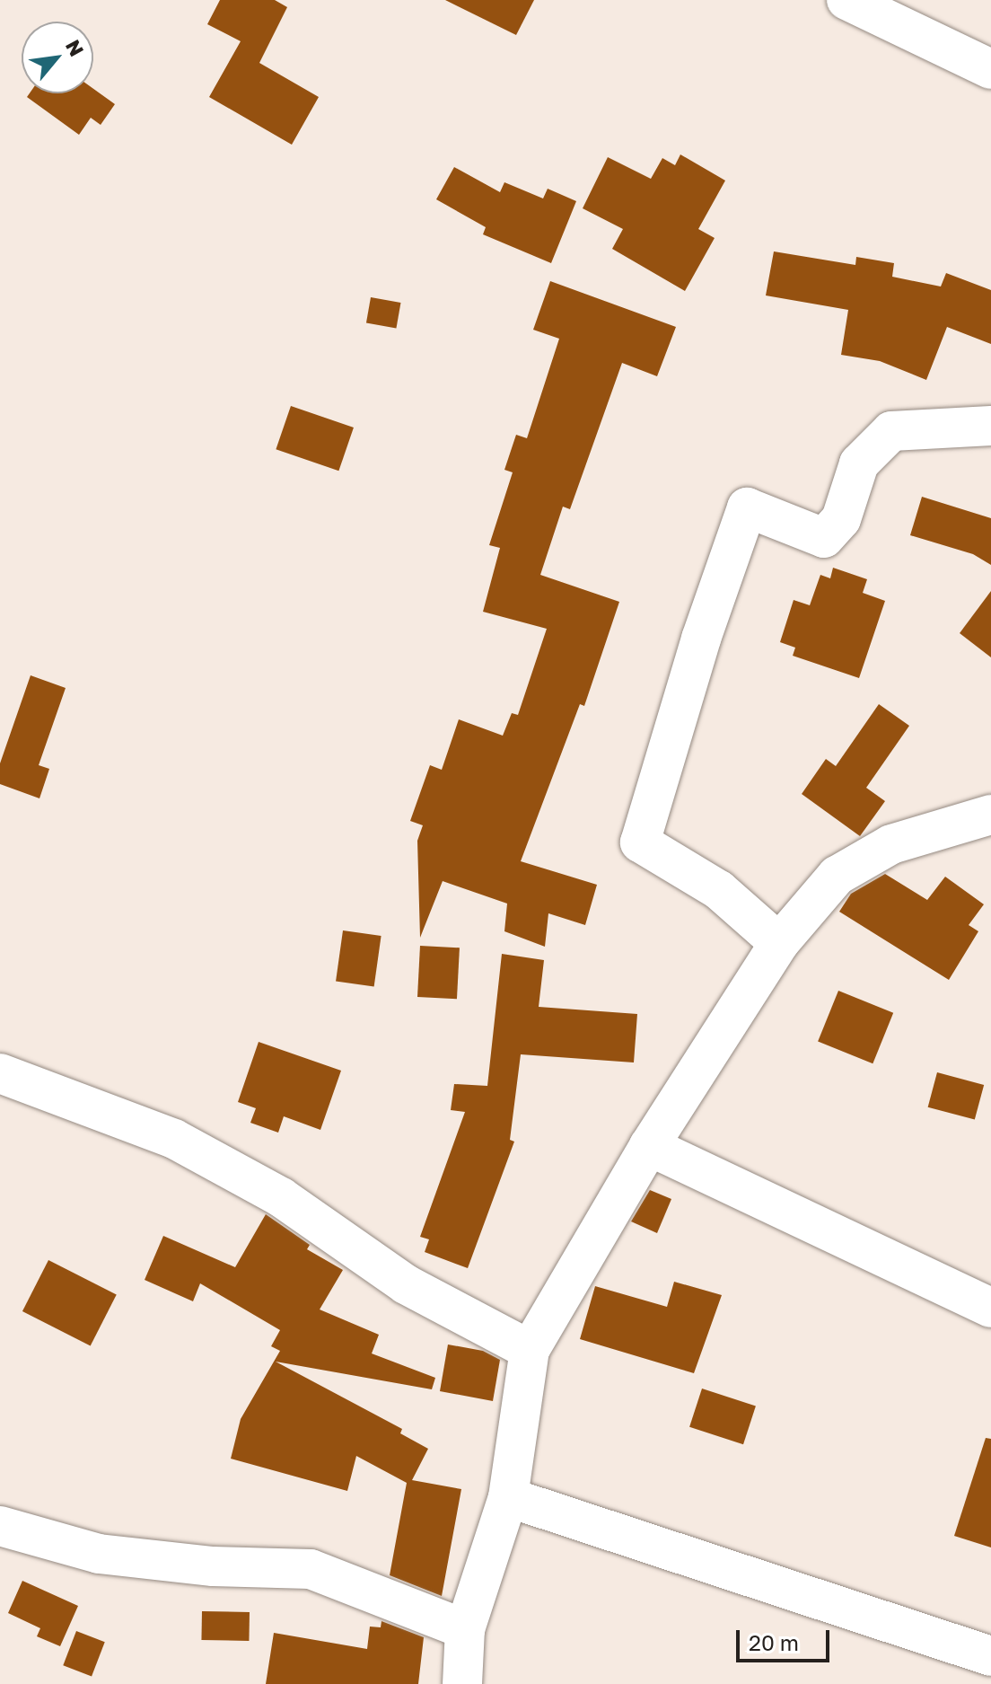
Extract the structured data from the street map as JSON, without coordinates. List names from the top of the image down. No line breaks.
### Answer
{"scale_bar":"20 m","north":"top right"}
